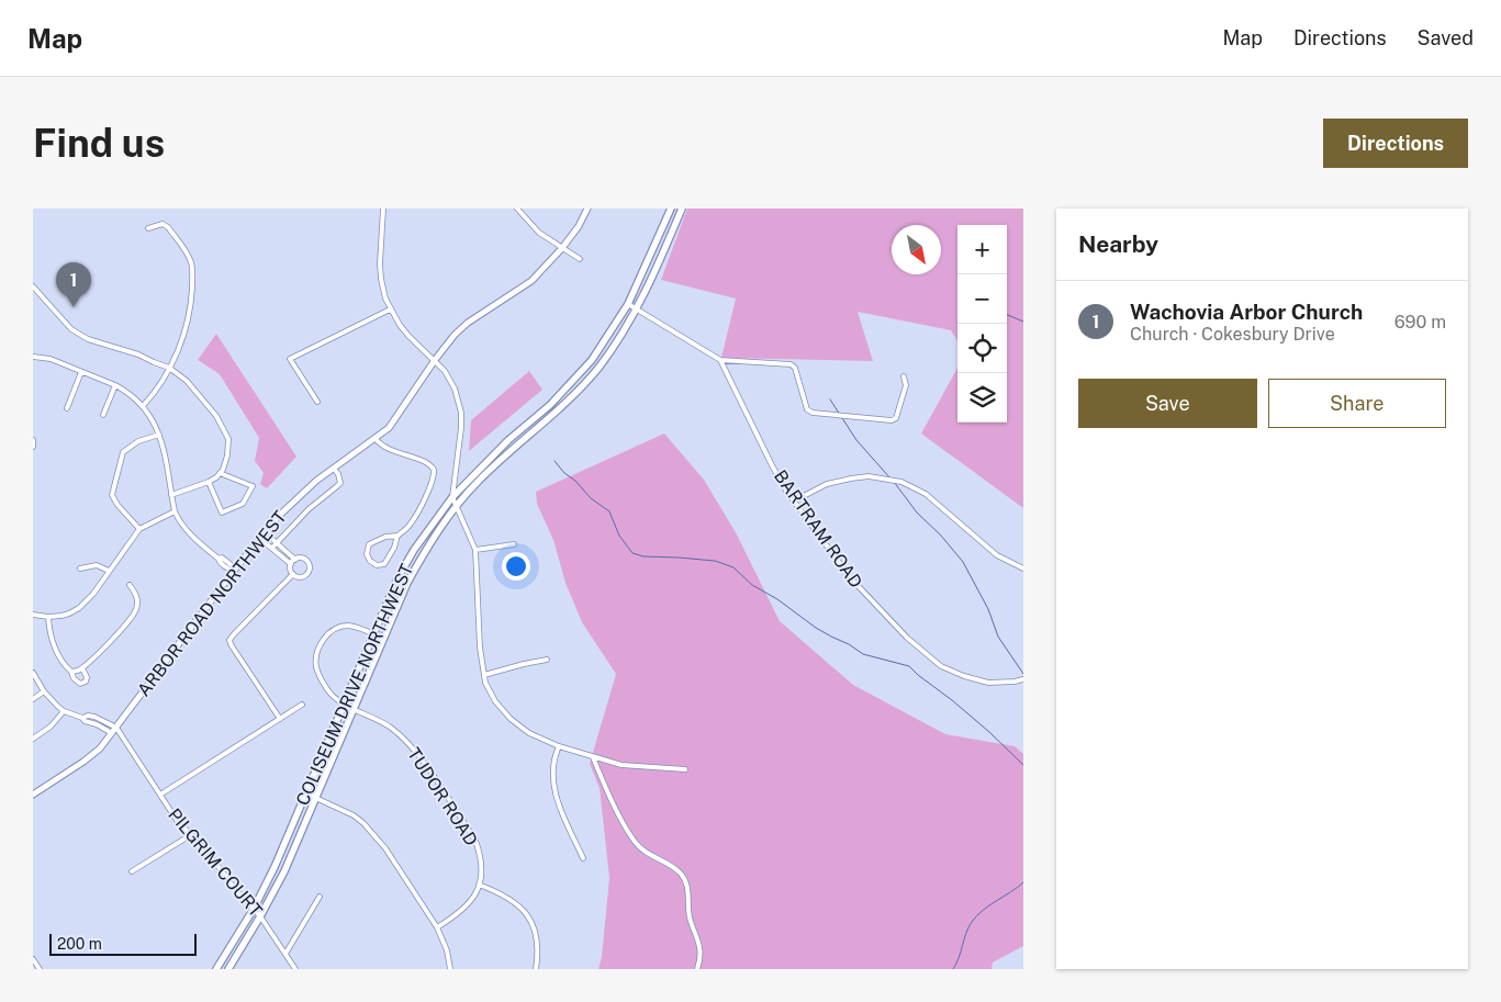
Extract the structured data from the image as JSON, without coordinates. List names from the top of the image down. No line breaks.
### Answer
{"streets":{"main road":["COLISEUM DRIVE NORTHWEST"],"street":["BARTRAM ROAD","ARBOR ROAD NORTHWEST","TUDOR ROAD","PILGRIM COURT"]},"crossings":[["ARBOR ROAD NORTHWEST","PILGRIM COURT"],["COLISEUM DRIVE NORTHWEST","TUDOR ROAD"],["COLISEUM DRIVE NORTHWEST","PILGRIM COURT"]],"scale_bar":"200 m","north":"bottom right","page":{"header":"Map","nav":["Map","Directions","Saved"],"buttons":["Directions",["Save","Share"]],"title":"Find us","heading":"Nearby","map_buttons":["+","−"],"pins":"1","list":[{"mark":"1","name":"Wachovia Arbor Church","note":"Church · Cokesbury Drive","value":"690 m"}],"scale":"200 m"}}
